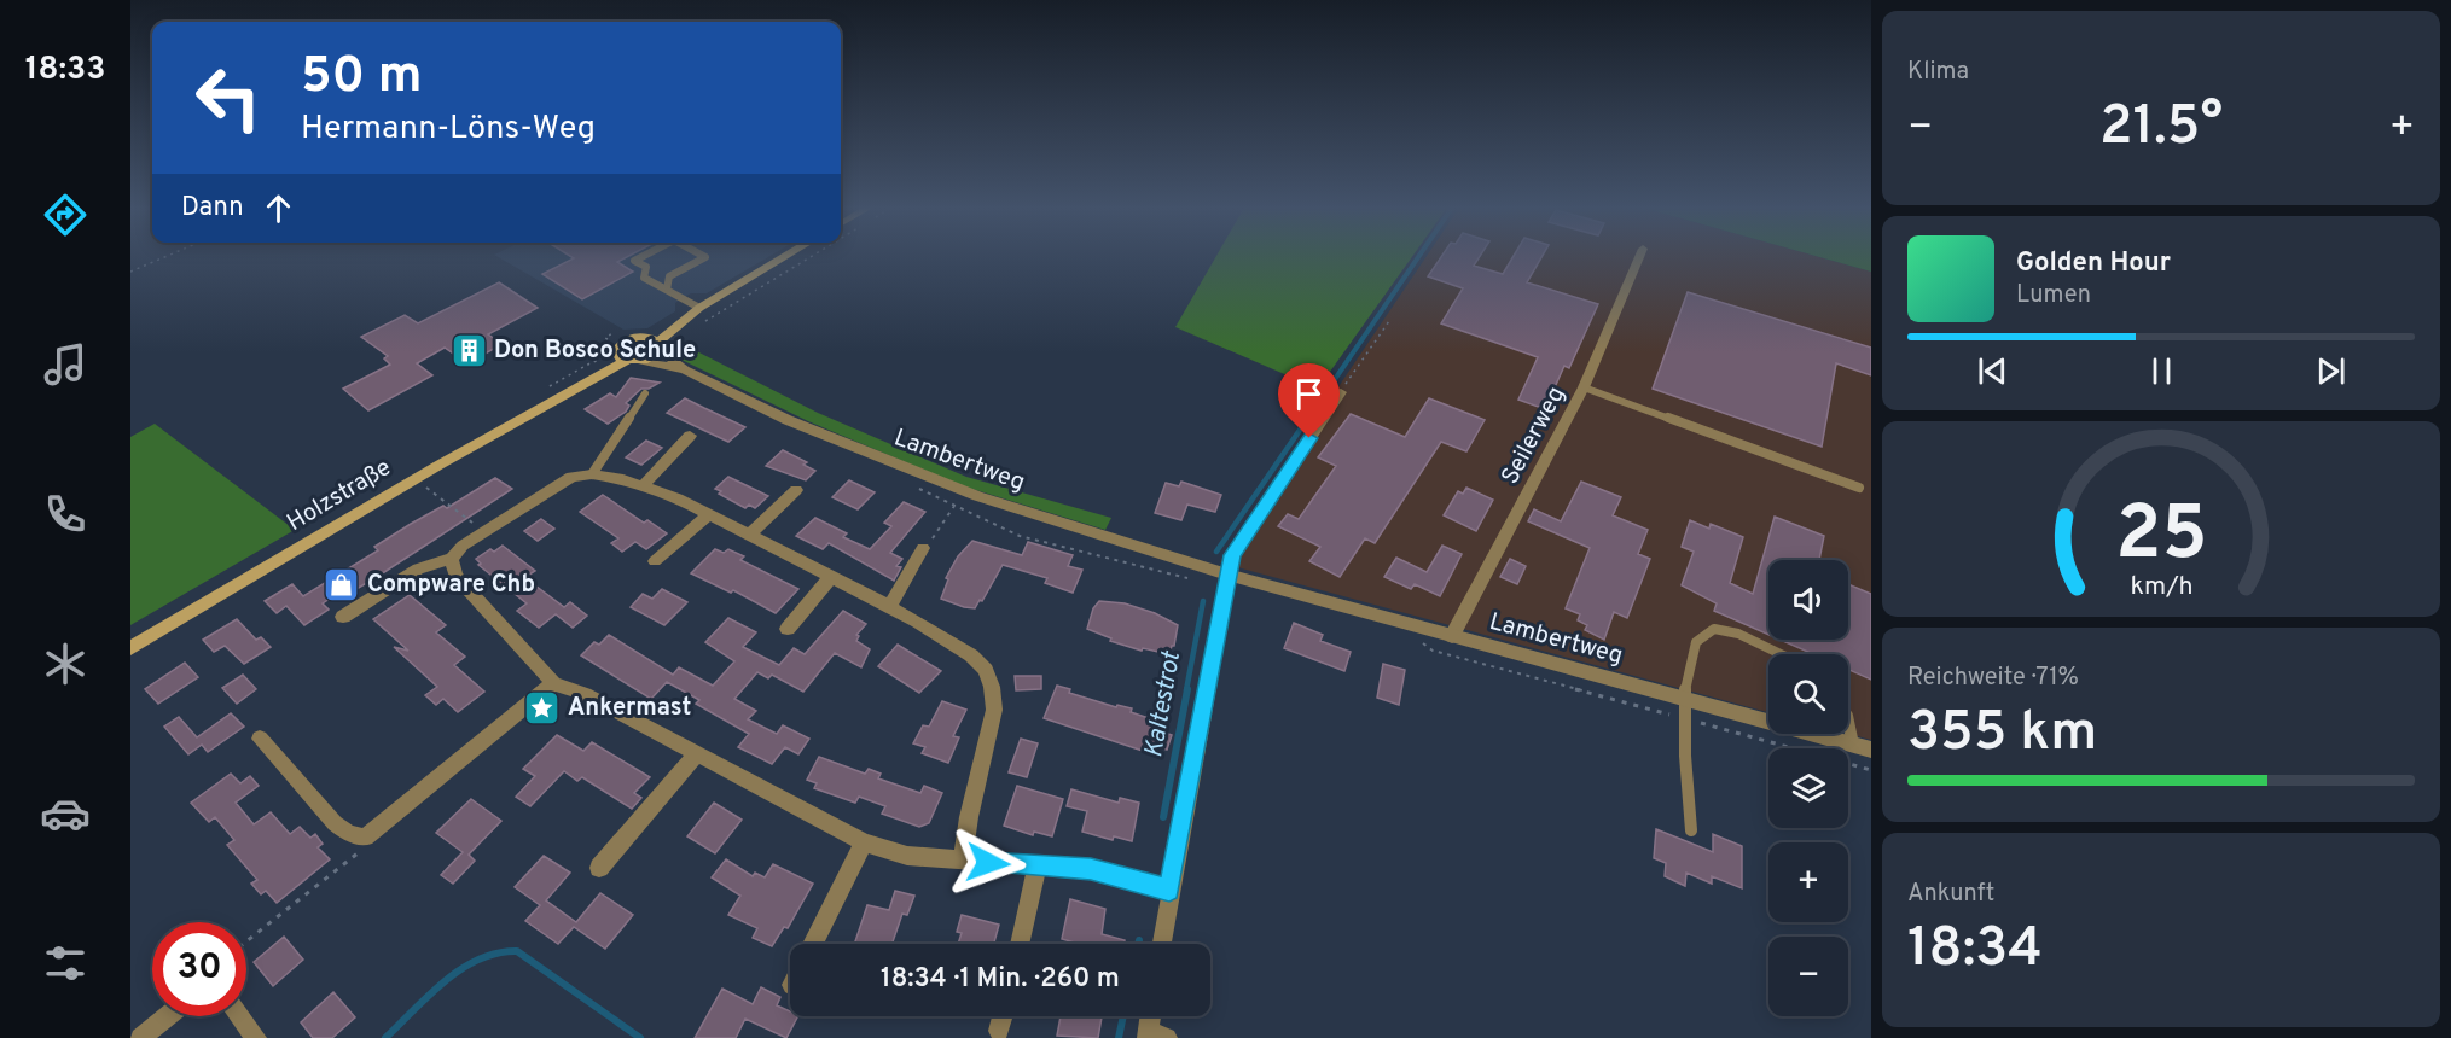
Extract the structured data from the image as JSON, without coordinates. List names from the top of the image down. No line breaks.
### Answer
{"streets":{"main road":["Holzstraße"],"street":["Seilerweg","Lambertweg"]},"crossings":[["Seilerweg","Lambertweg"],["Lambertweg","Holzstraße"]],"water":["Kaltestrot"],"places":{"building":["Don Bosco Schule"],"shop":["Compware Chb"],"place":["Ankermast"]},"page":{"tabs":"18:33","tile":["Klima",["Reichweite · 71%","355 km"],["Ankunft","18:34"]],"turn":["50 m","Hermann-Löns-Weg"],"heat":["−","21.5°","+"],"then":"Dann","song":["Golden Hour","Lumen"],"map_buttons":["+","−"],"limit":"30","trip":"18:34 · 1 Min. · 260 m","gauge":["25","km/h"]}}
